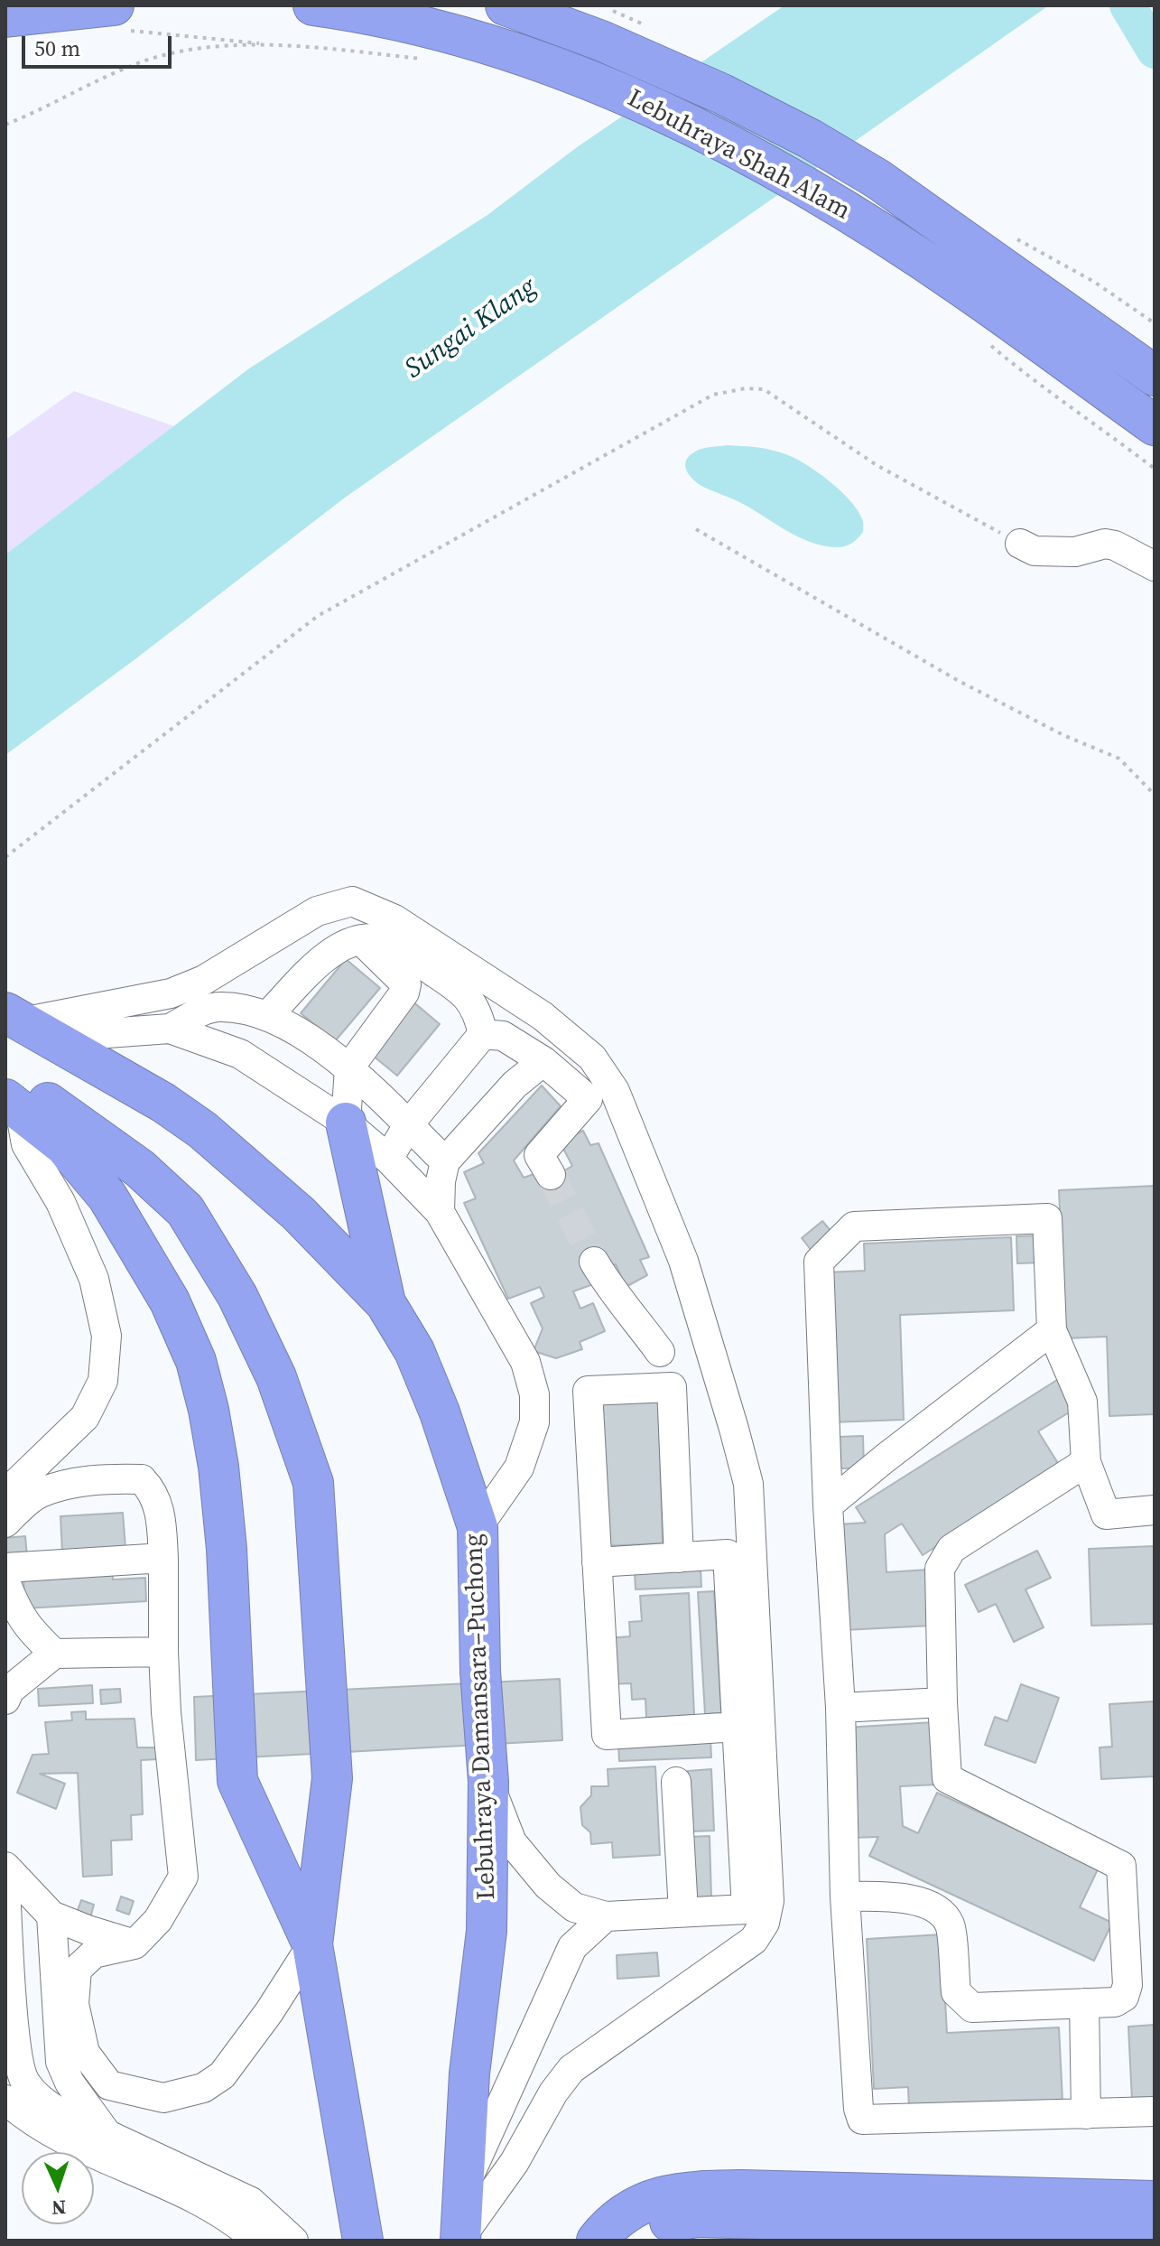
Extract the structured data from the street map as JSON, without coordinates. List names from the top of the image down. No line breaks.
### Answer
{"streets":{"highway":["Lebuhraya Shah Alam","Lebuhraya Damansara–Puchong"]},"water":["Sungai Klang"],"scale_bar":"50 m","north":"bottom"}
